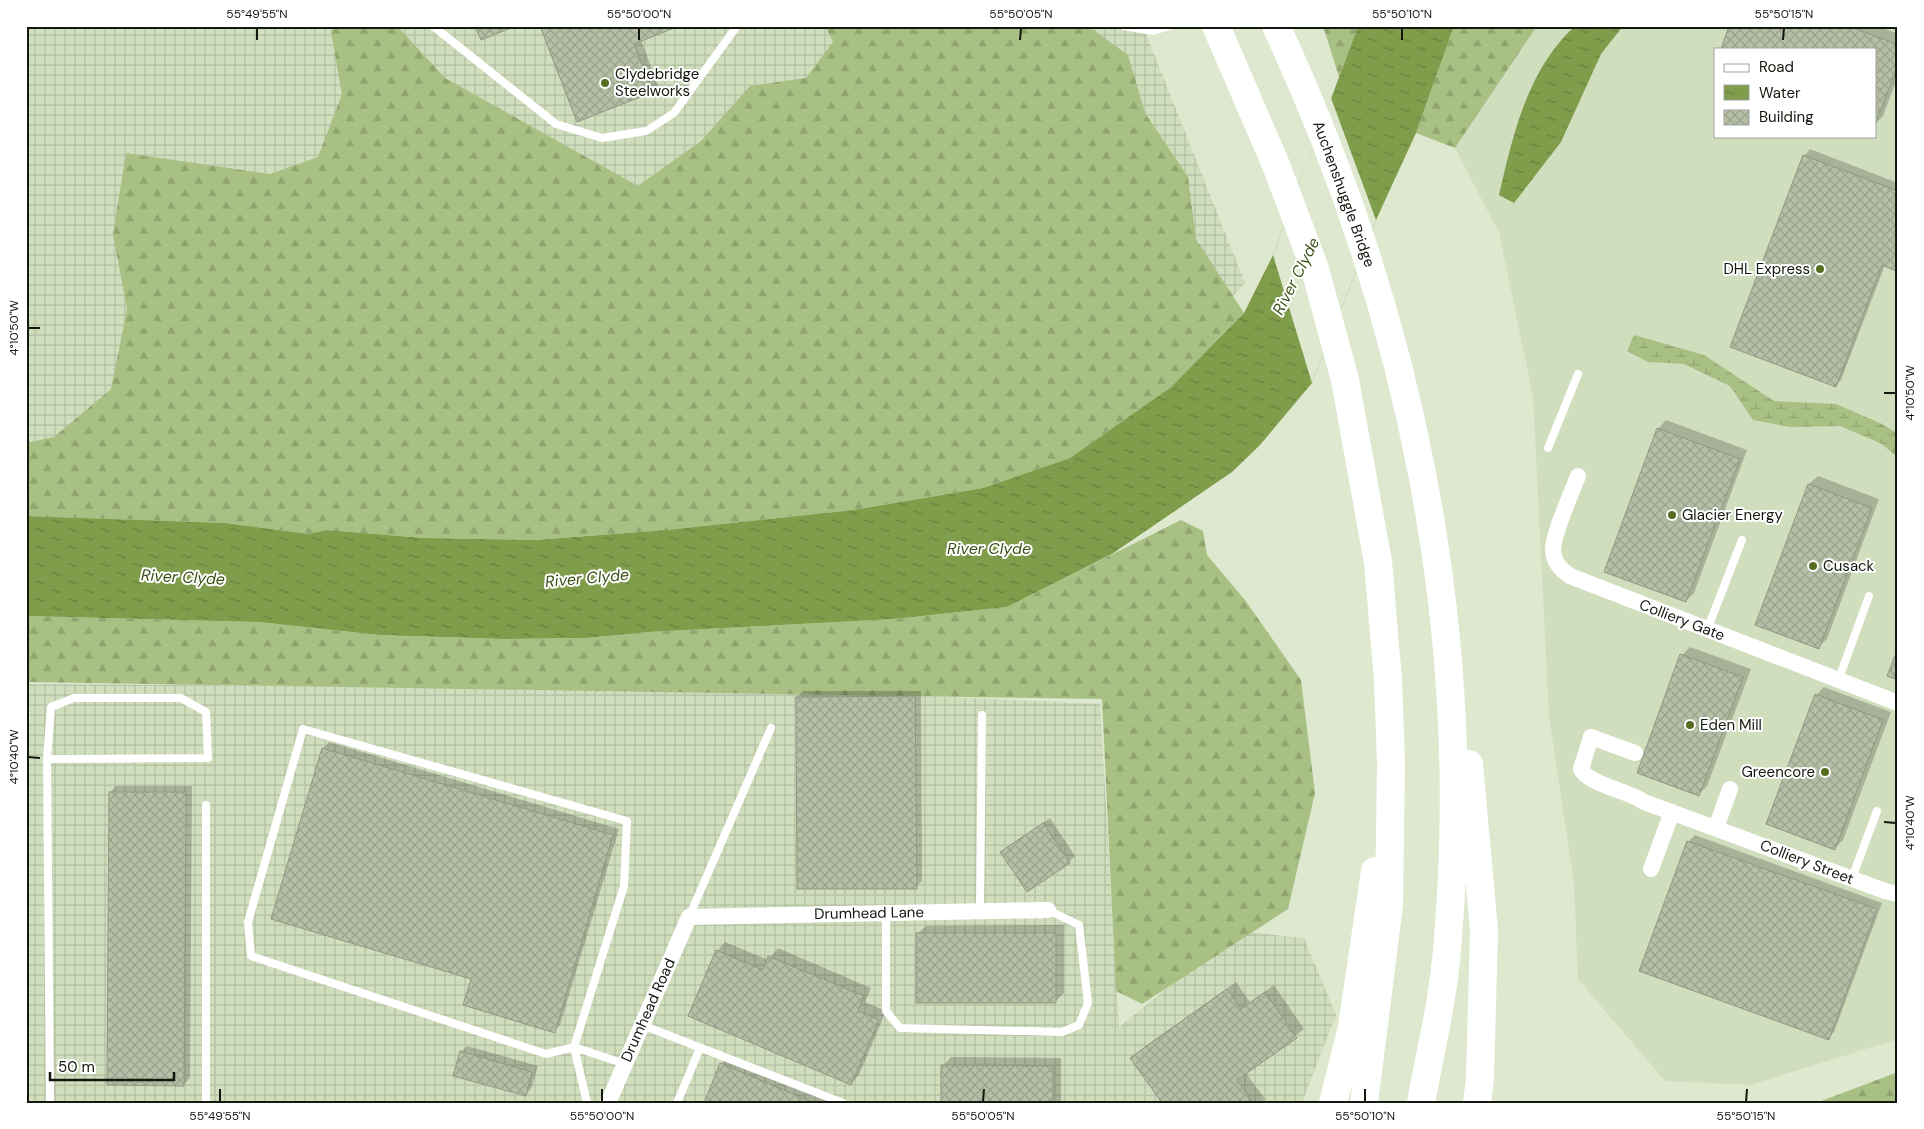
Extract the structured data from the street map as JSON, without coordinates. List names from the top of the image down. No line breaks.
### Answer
{"streets":{"highway":["Auchenshuggle Bridge"],"street":["Colliery Gate","Colliery Street","Drumhead Lane","Drumhead Road"]},"crossings":[["Drumhead Lane","Drumhead Road"]],"water":["River Clyde"],"places":["Clydebridge Steelworks","DHL Express","Glacier Energy","Cusack","Eden Mill","Greencore"],"legend":["Road","Water","Building"],"scale_bar":"50 m","coordinates":["55°49'55\"N","55°50'00\"N","55°50'05\"N","55°50'10\"N","55°50'15\"N","4°10'50\"W","4°10'40\"W"]}
